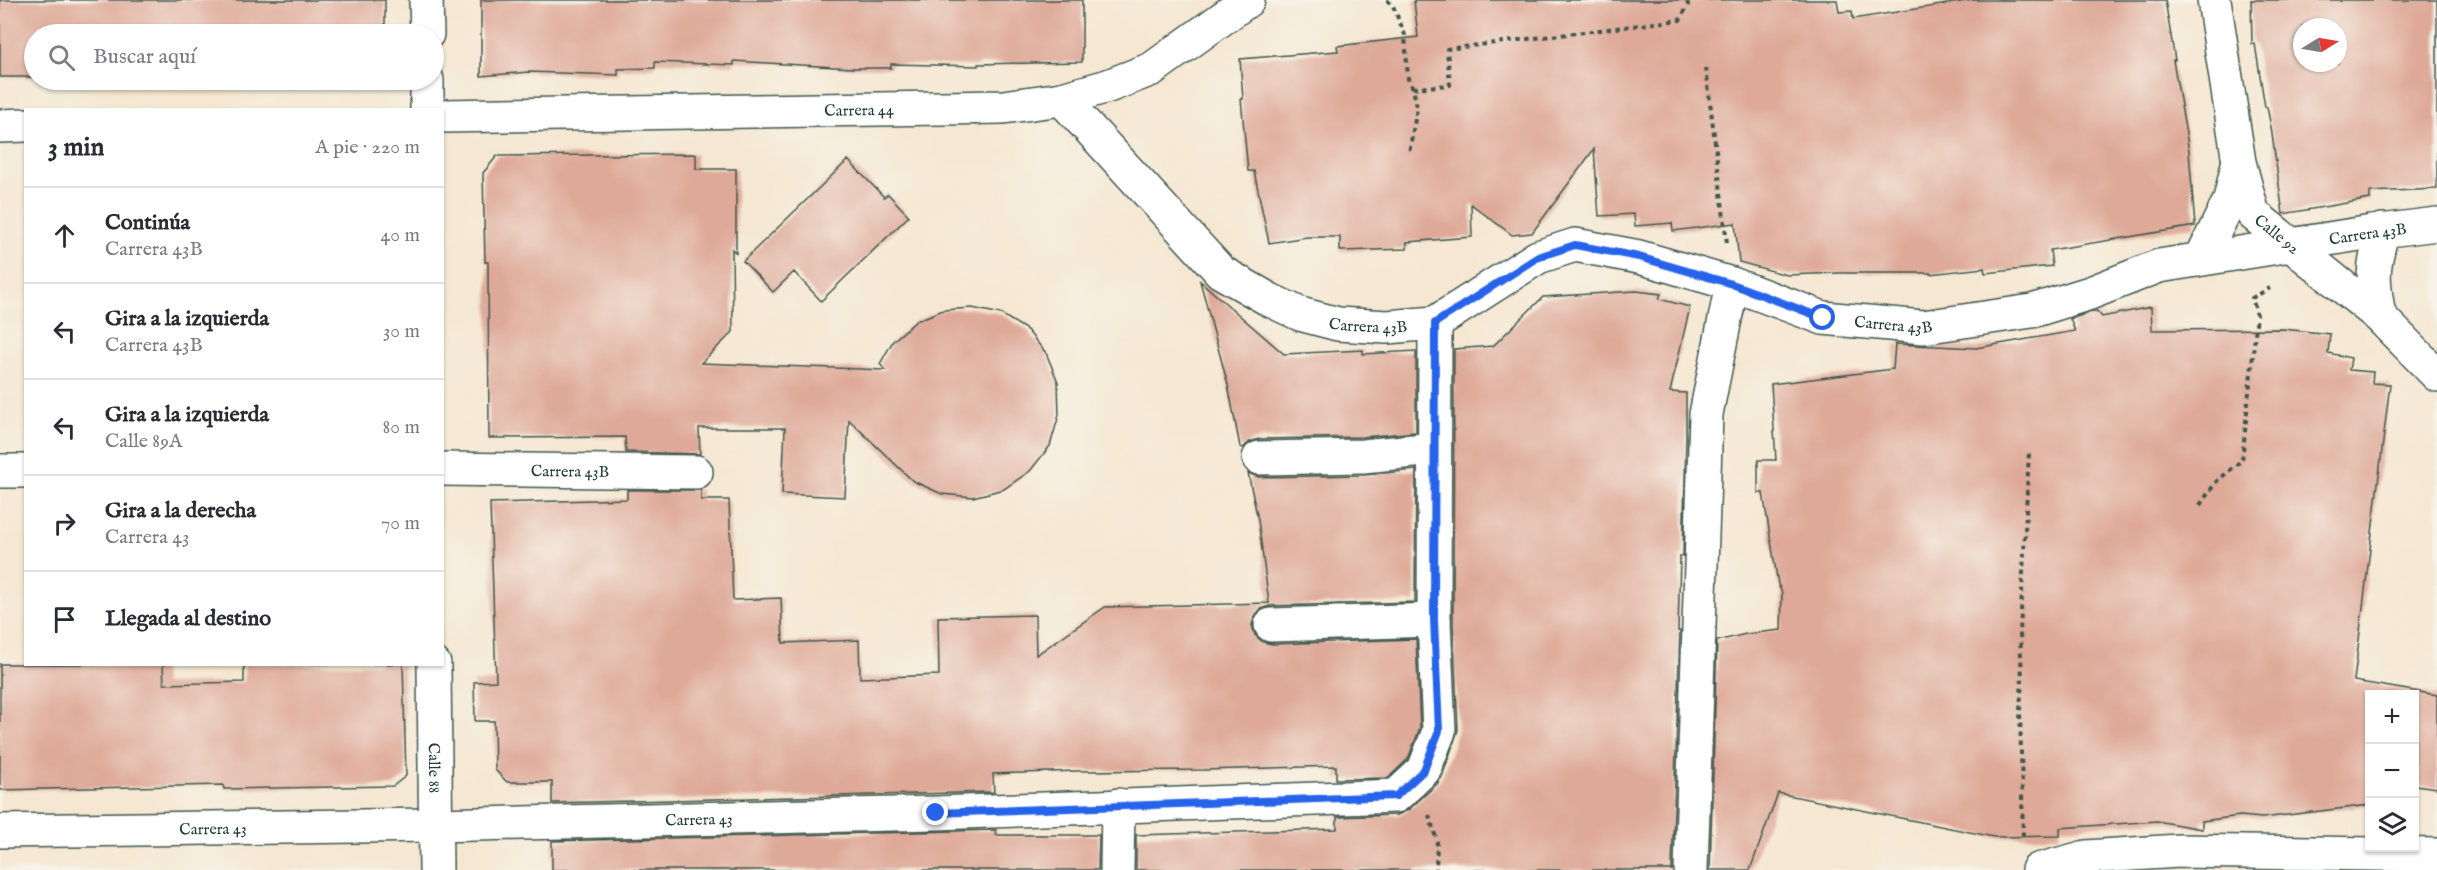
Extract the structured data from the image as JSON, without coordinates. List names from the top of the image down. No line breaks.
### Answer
{"streets":{"street":["Carrera 44","Carrera 43B","Calle 92","Calle 88","Carrera 43"]},"crossings":[["Carrera 44","Carrera 43B"],["Carrera 43B","Calle 92"],["Calle 88","Carrera 43"]],"north":"right","page":{"search":"Buscar aquí","heading":["3 min","A pie · 220 m"],"list":[["Continúa","Carrera 43B","40 m"],["Gira a la izquierda","Carrera 43B","30 m"],["Gira a la izquierda","Calle 89A","80 m"],["Gira a la derecha","Carrera 43","70 m"],"Llegada al destino"],"map_buttons":["+","−"]}}
